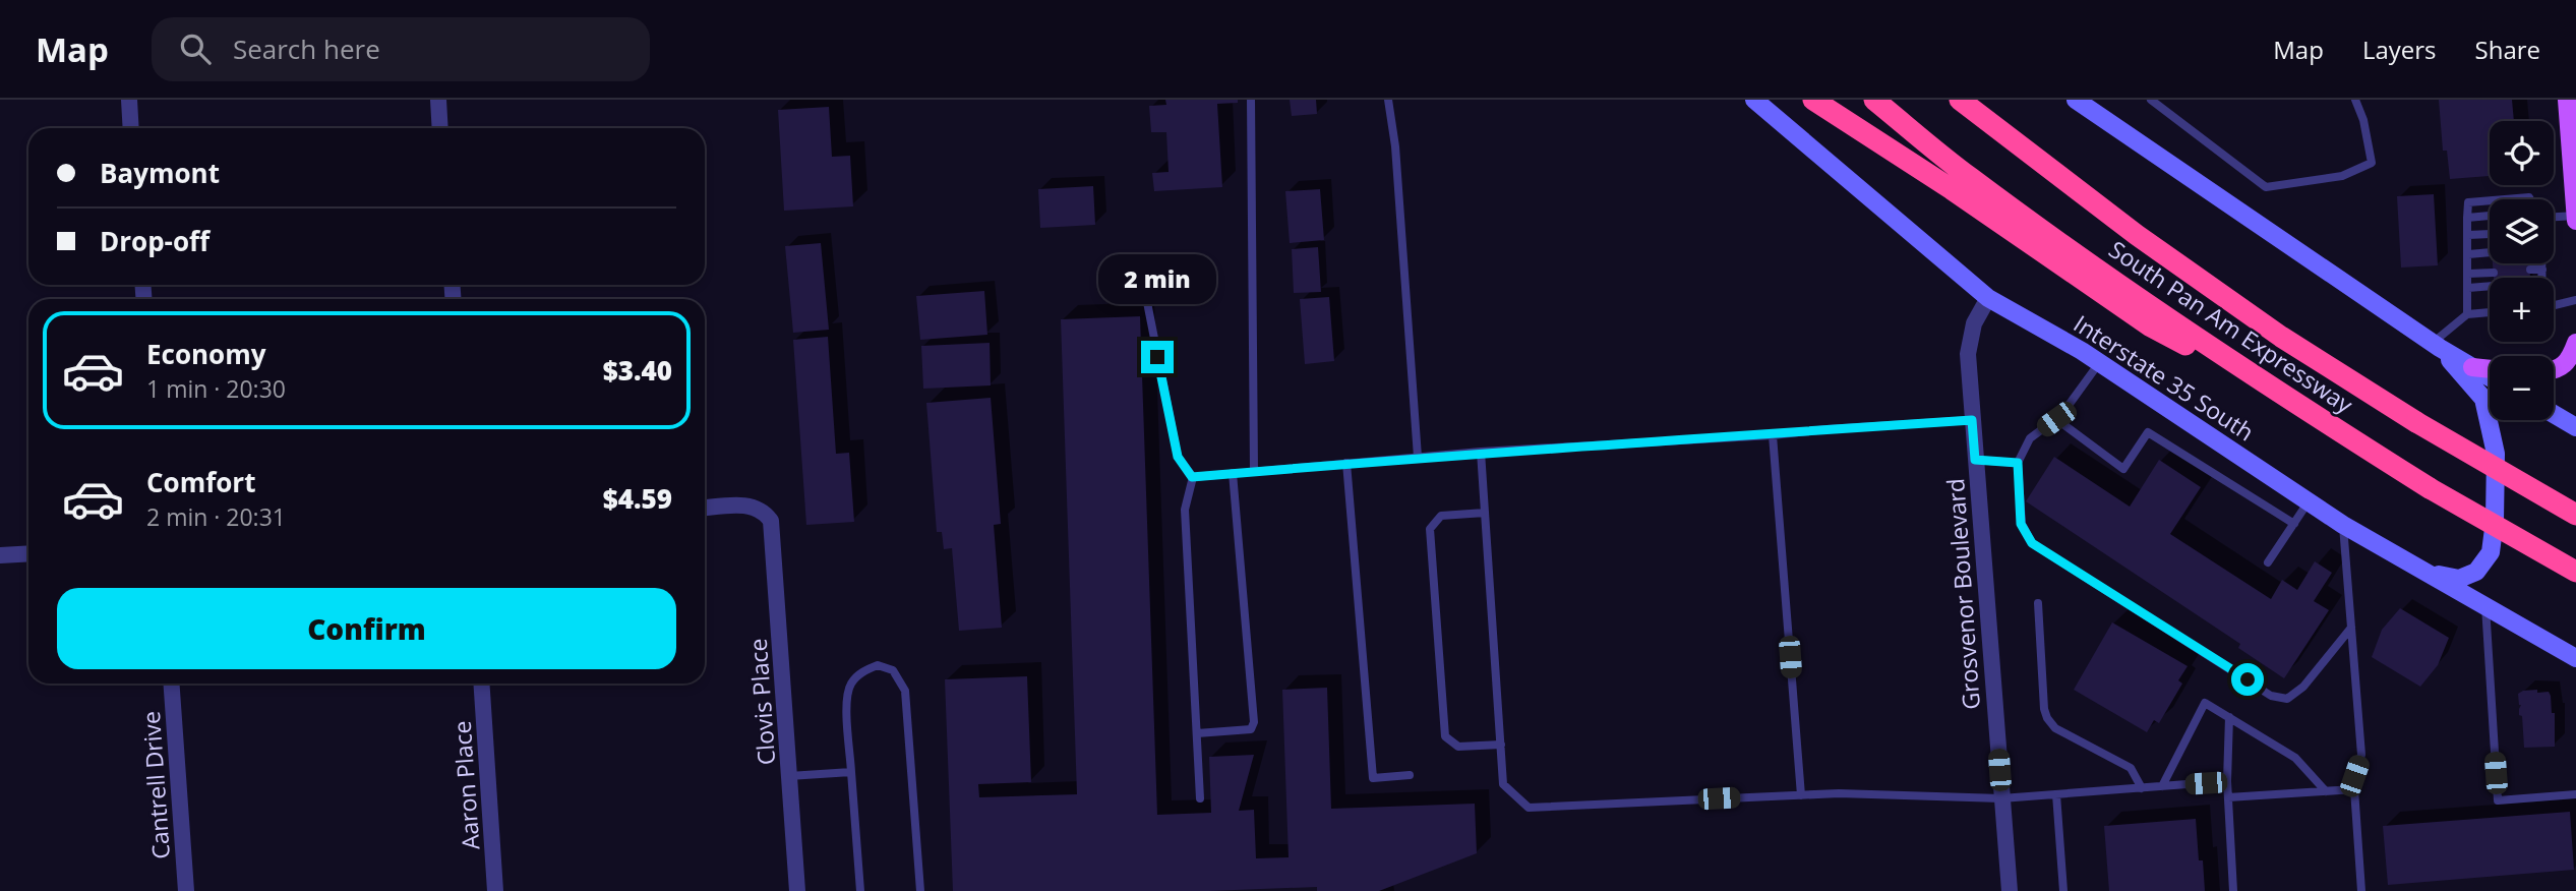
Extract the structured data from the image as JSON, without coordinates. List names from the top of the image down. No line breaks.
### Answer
{"streets":{"highway":["South Pan Am Expressway"],"main road":["Interstate 35 South"],"street":["Grosvenor Boulevard","Clovis Place","Cantrell Drive","Aaron Place"]},"crossings":[["Interstate 35 South","Grosvenor Boulevard"]],"page":{"header":"Map","search":"Search here","nav":["Map","Layers","Share"],"map_buttons":["+","−"],"banner":["Baymont","Drop-off"],"bubble":"2 min","list":[{"name":"Economy","note":"1 min · 20:30","value":"$3.40"},{"name":"Comfort","note":"2 min · 20:31","value":"$4.59"}],"buttons":"Confirm"}}
